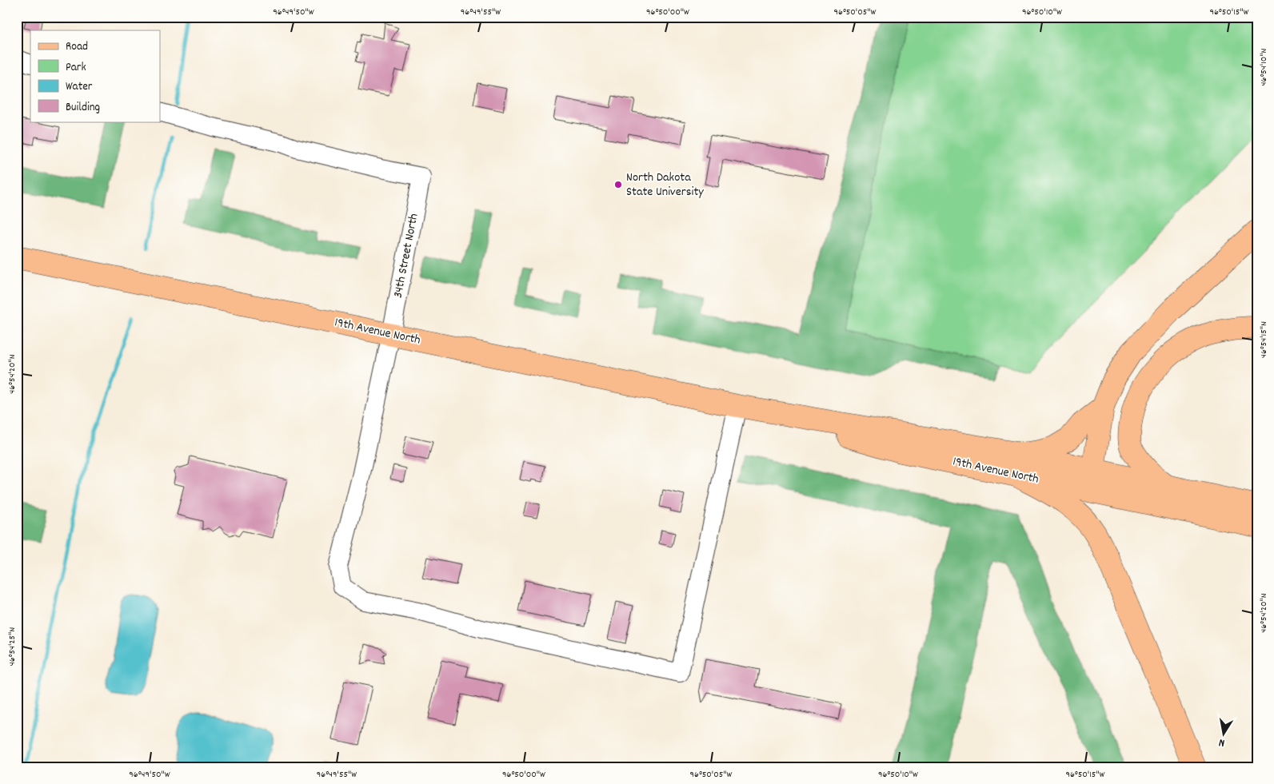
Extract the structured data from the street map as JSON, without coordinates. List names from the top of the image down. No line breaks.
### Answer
{"streets":{"main road":["19th Avenue North"],"street":["34th Street North"]},"crossings":[["34th Street North","19th Avenue North"]],"places":["North Dakota State University"],"legend":["Road","Park","Water","Building"],"north":"bottom","coordinates":["96°49'50\"W","96°49'55\"W","96°50'00\"W","96°50'05\"W","96°50'10\"W","96°50'15\"W","46°54'10\"N","46°54'15\"N","46°54'20\"N","46°54'25\"N"]}
